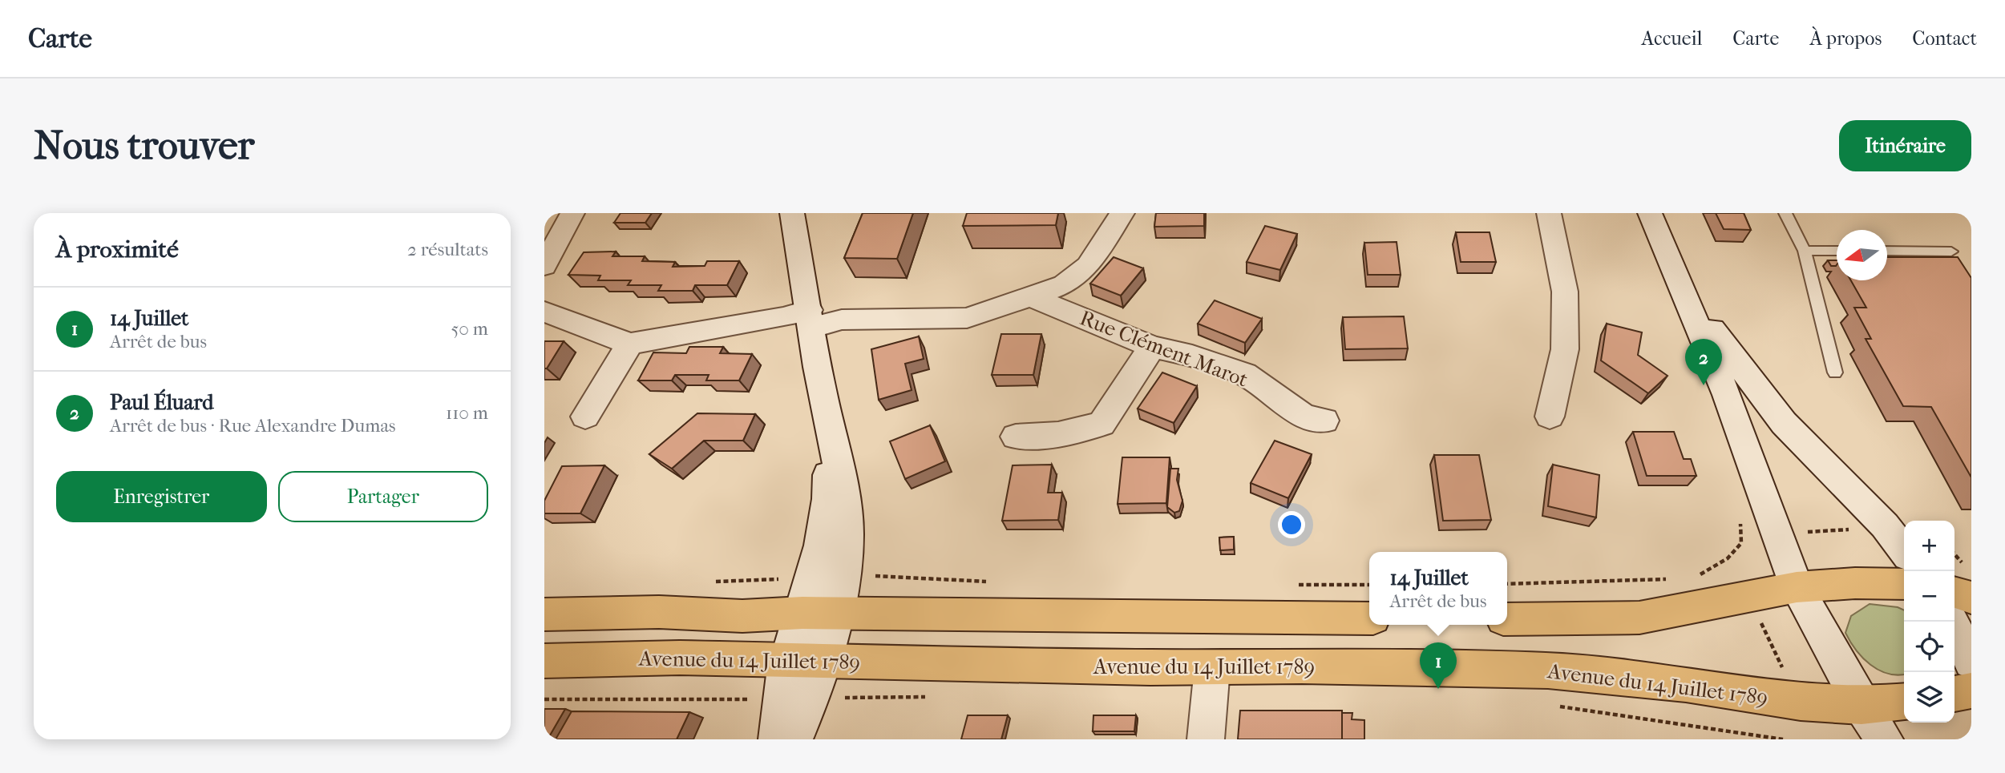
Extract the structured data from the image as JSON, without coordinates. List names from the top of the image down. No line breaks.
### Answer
{"streets":{"main road":["Avenue du 14 Juillet 1789"],"street":["Rue Clément Marot"]},"north":"left","page":{"header":"Carte","nav":["Accueil","Carte","À propos","Contact"],"buttons":["Itinéraire",["Enregistrer","Partager"]],"title":"Nous trouver","heading":["À proximité","2 résultats"],"list":[{"mark":"1","name":"14 Juillet","note":"Arrêt de bus","value":"50 m"},{"mark":"2","name":"Paul Éluard","note":"Arrêt de bus · Rue Alexandre Dumas","value":"110 m"}],"pins":["2","1"],"map_buttons":["+","−"],"popup":["14 Juillet","Arrêt de bus"]}}
